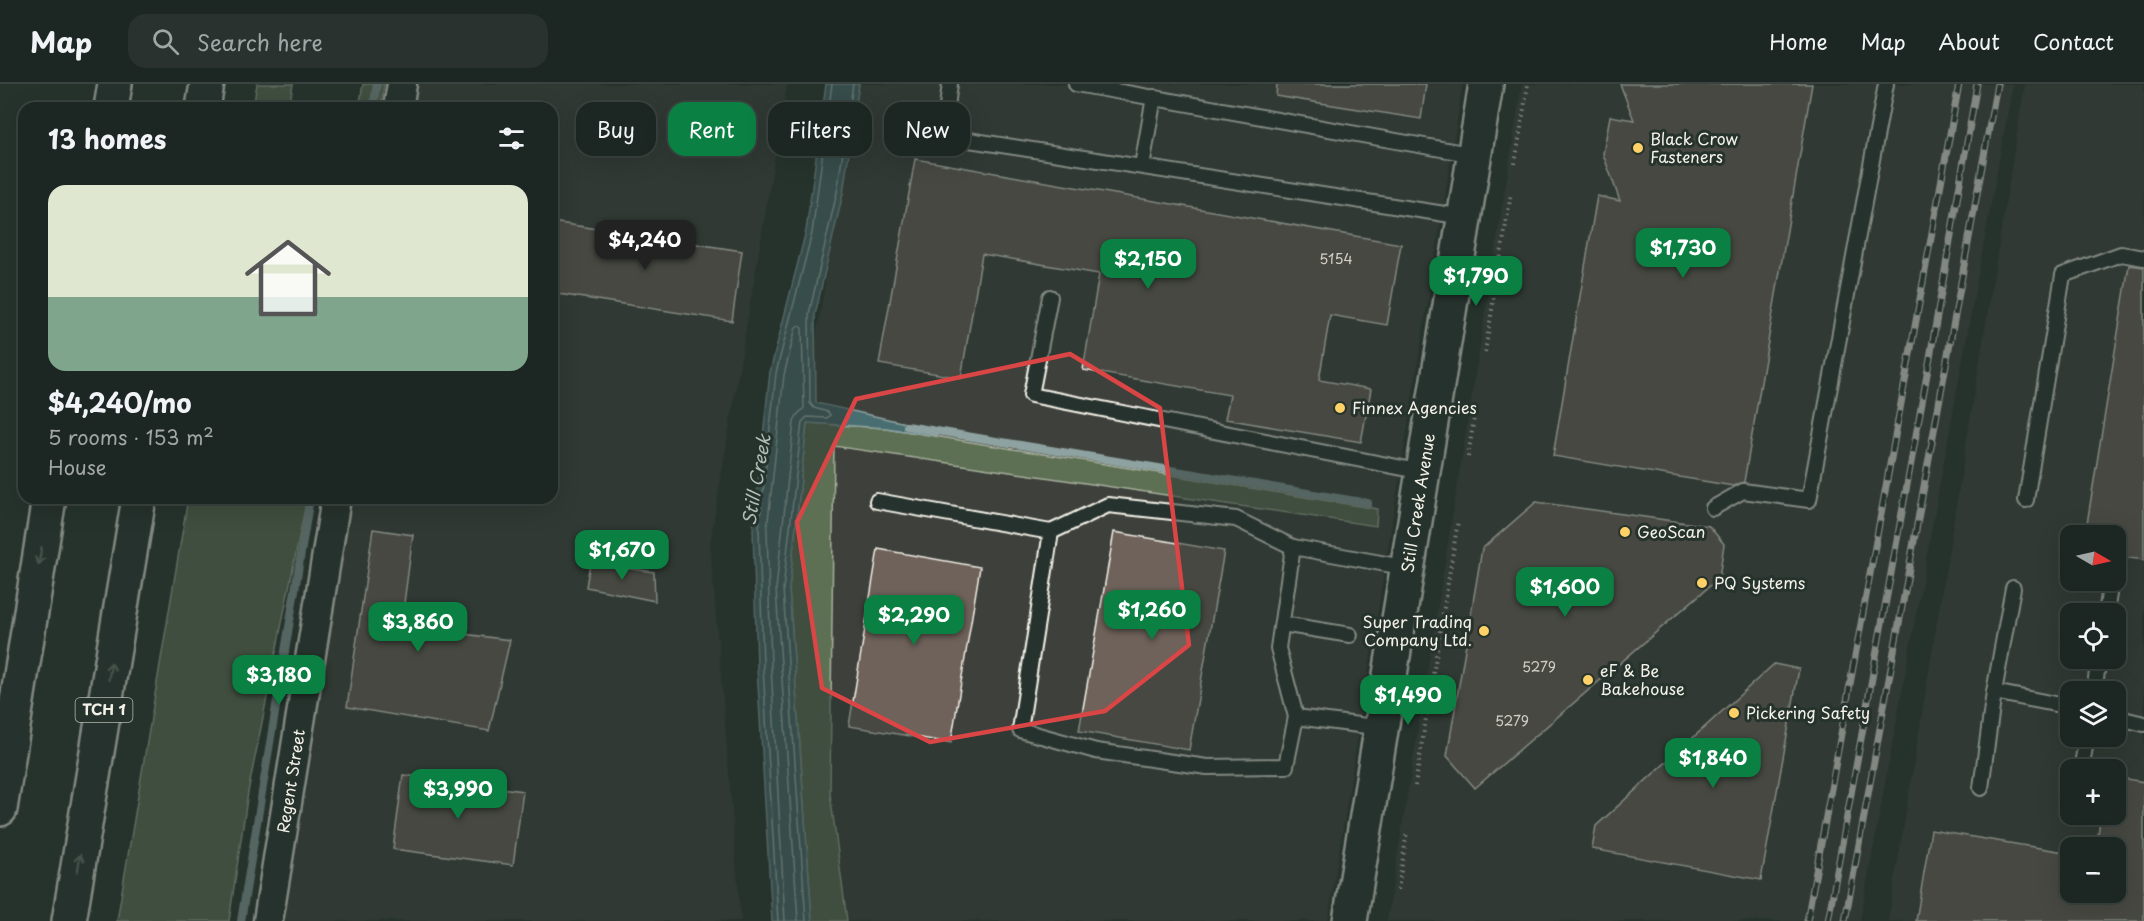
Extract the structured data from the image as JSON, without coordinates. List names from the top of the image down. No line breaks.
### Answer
{"streets":{"main road":["Still Creek Avenue","TCH 1"],"street":["Regent Street"]},"water":["Still Creek"],"places":["Black Crow Fasteners","Finnex Agencies","GeoScan","PQ Systems","Super Trading Company Ltd.","eF & Be Bakehouse","Pickering Safety"],"house_numbers":["5154","5279","5279"],"north":"right","page":{"header":"Map","search":"Search here","nav":["Home","Map","About","Contact"],"chip":["Buy","Rent","Filters","New"],"heading":"13 homes","list":[{"name":"$4,240/mo","note":"5 rooms · 153 m² · House"}],"price":["$4,240","$1,730","$2,150","$1,790","$1,670","$1,600","$1,260","$2,290","$3,860","$3,180","$1,490","$1,840","$3,990"],"map_buttons":["+","−"]}}
